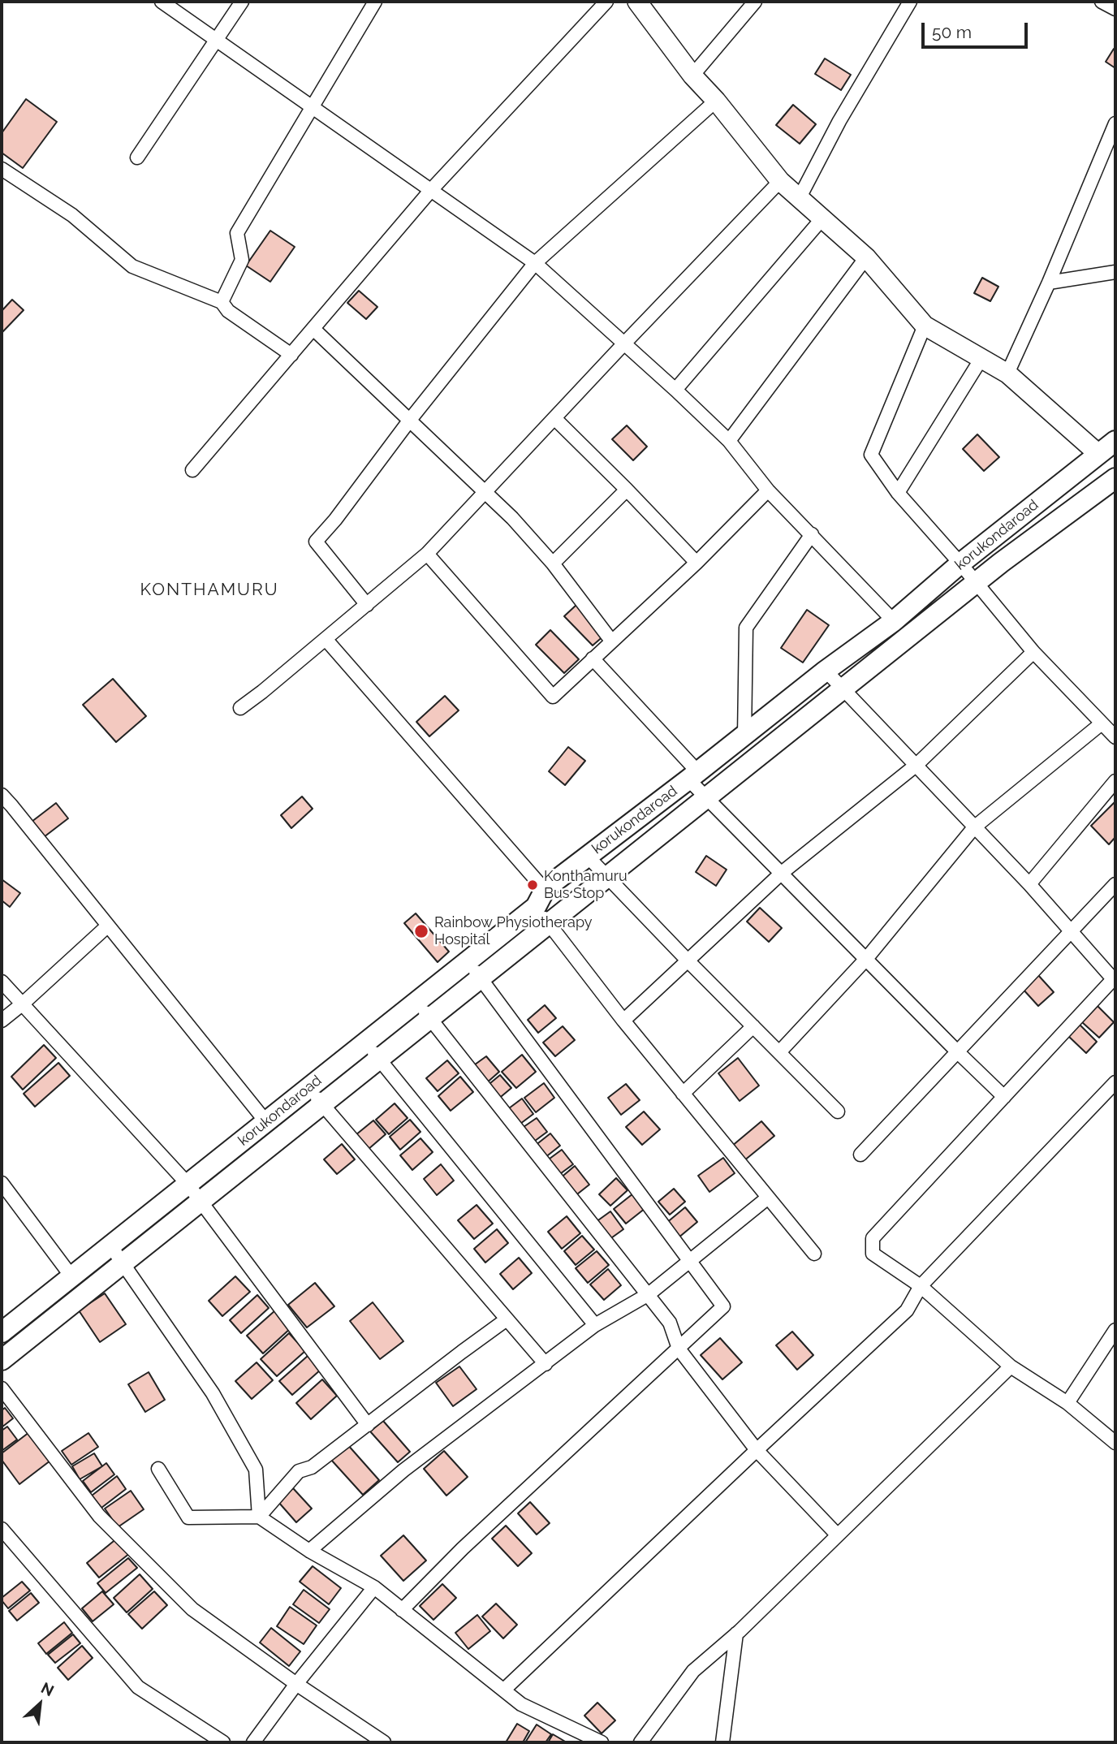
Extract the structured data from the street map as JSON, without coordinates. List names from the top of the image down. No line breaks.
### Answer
{"streets":{"main road":["korukondaroad"]},"districts":["KONTHAMURU"],"places":["Konthamuru Bus Stop","Rainbow Physiotherapy Hospital"],"scale_bar":"50 m","north":"top right"}
